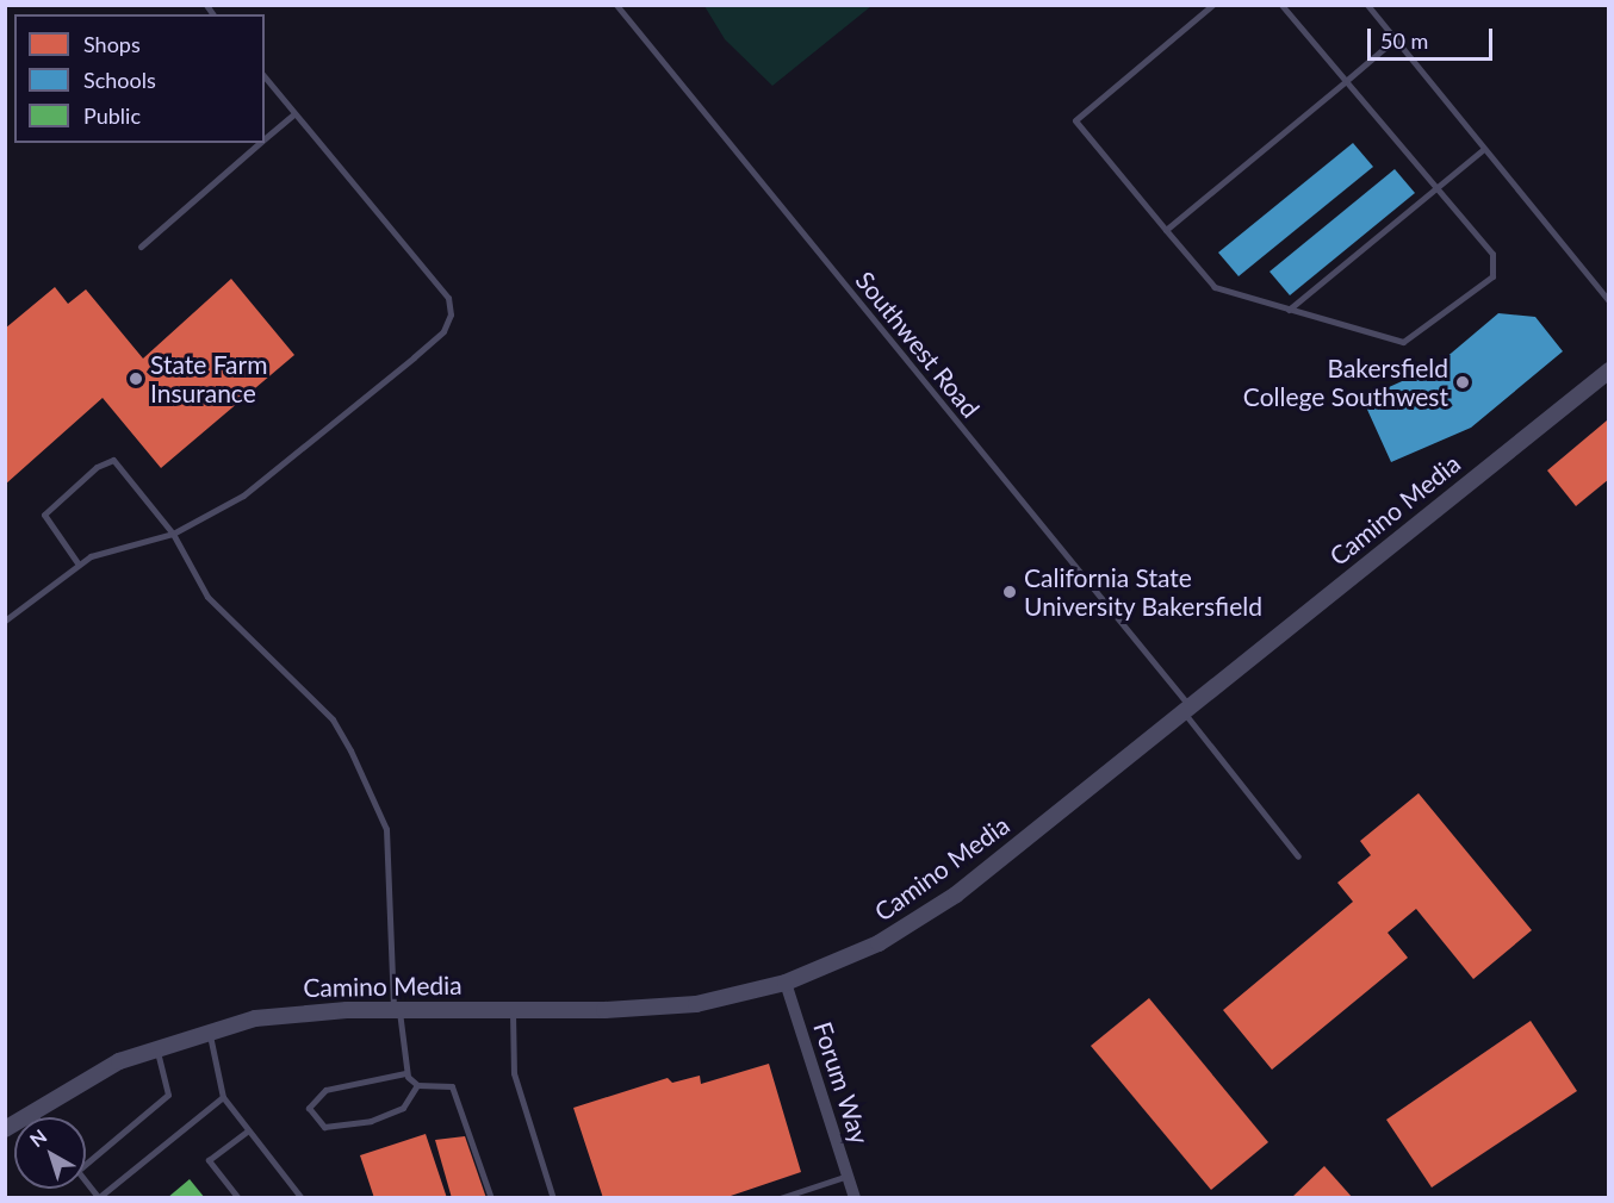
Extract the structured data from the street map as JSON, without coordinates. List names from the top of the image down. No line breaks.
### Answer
{"streets":{"street":["Camino Media","Forum Way"],"lane":["Southwest Road"]},"crossings":[["Southwest Road","Camino Media"],["Camino Media","Forum Way"]],"places":["State Farm Insurance","Bakersfield College Southwest","California State University Bakersfield"],"legend":["Shops","Schools","Public"],"scale_bar":"50 m","north":"top left"}
